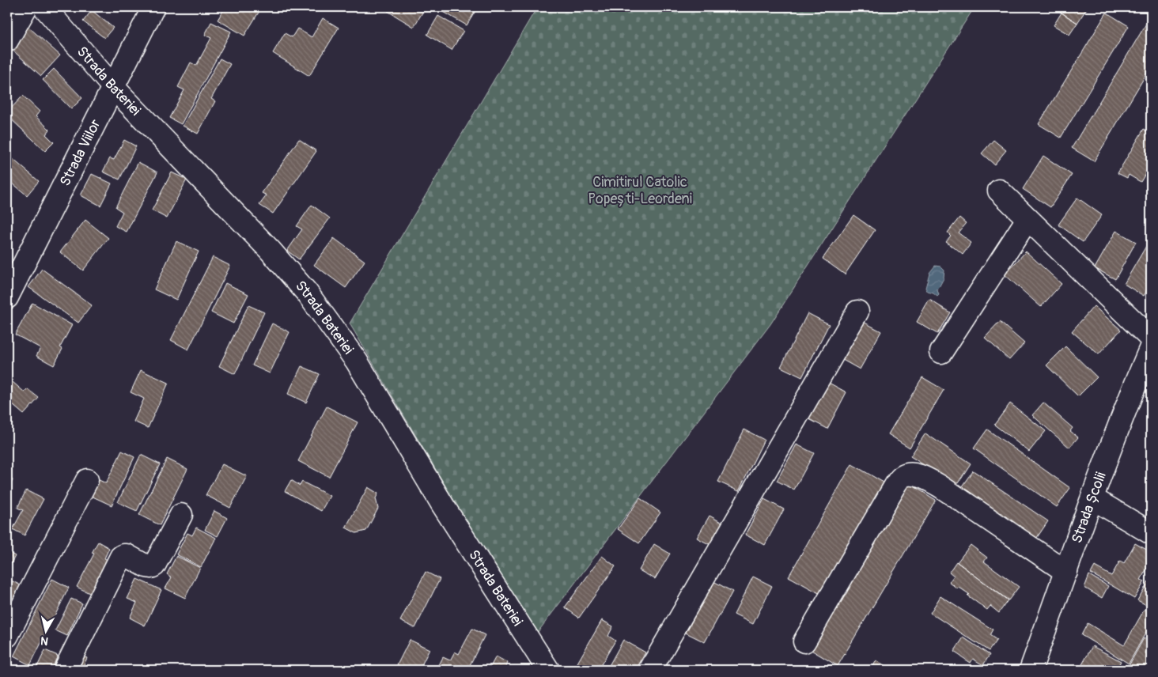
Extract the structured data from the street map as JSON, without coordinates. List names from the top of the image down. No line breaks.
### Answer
{"streets":{"street":["Strada Bateriei","Strada Viilor","Strada Școlii"]},"crossings":[["Strada Bateriei","Strada Viilor"]],"parks":["Cimitirul Catolic Popești-Leordeni"],"north":"bottom"}
